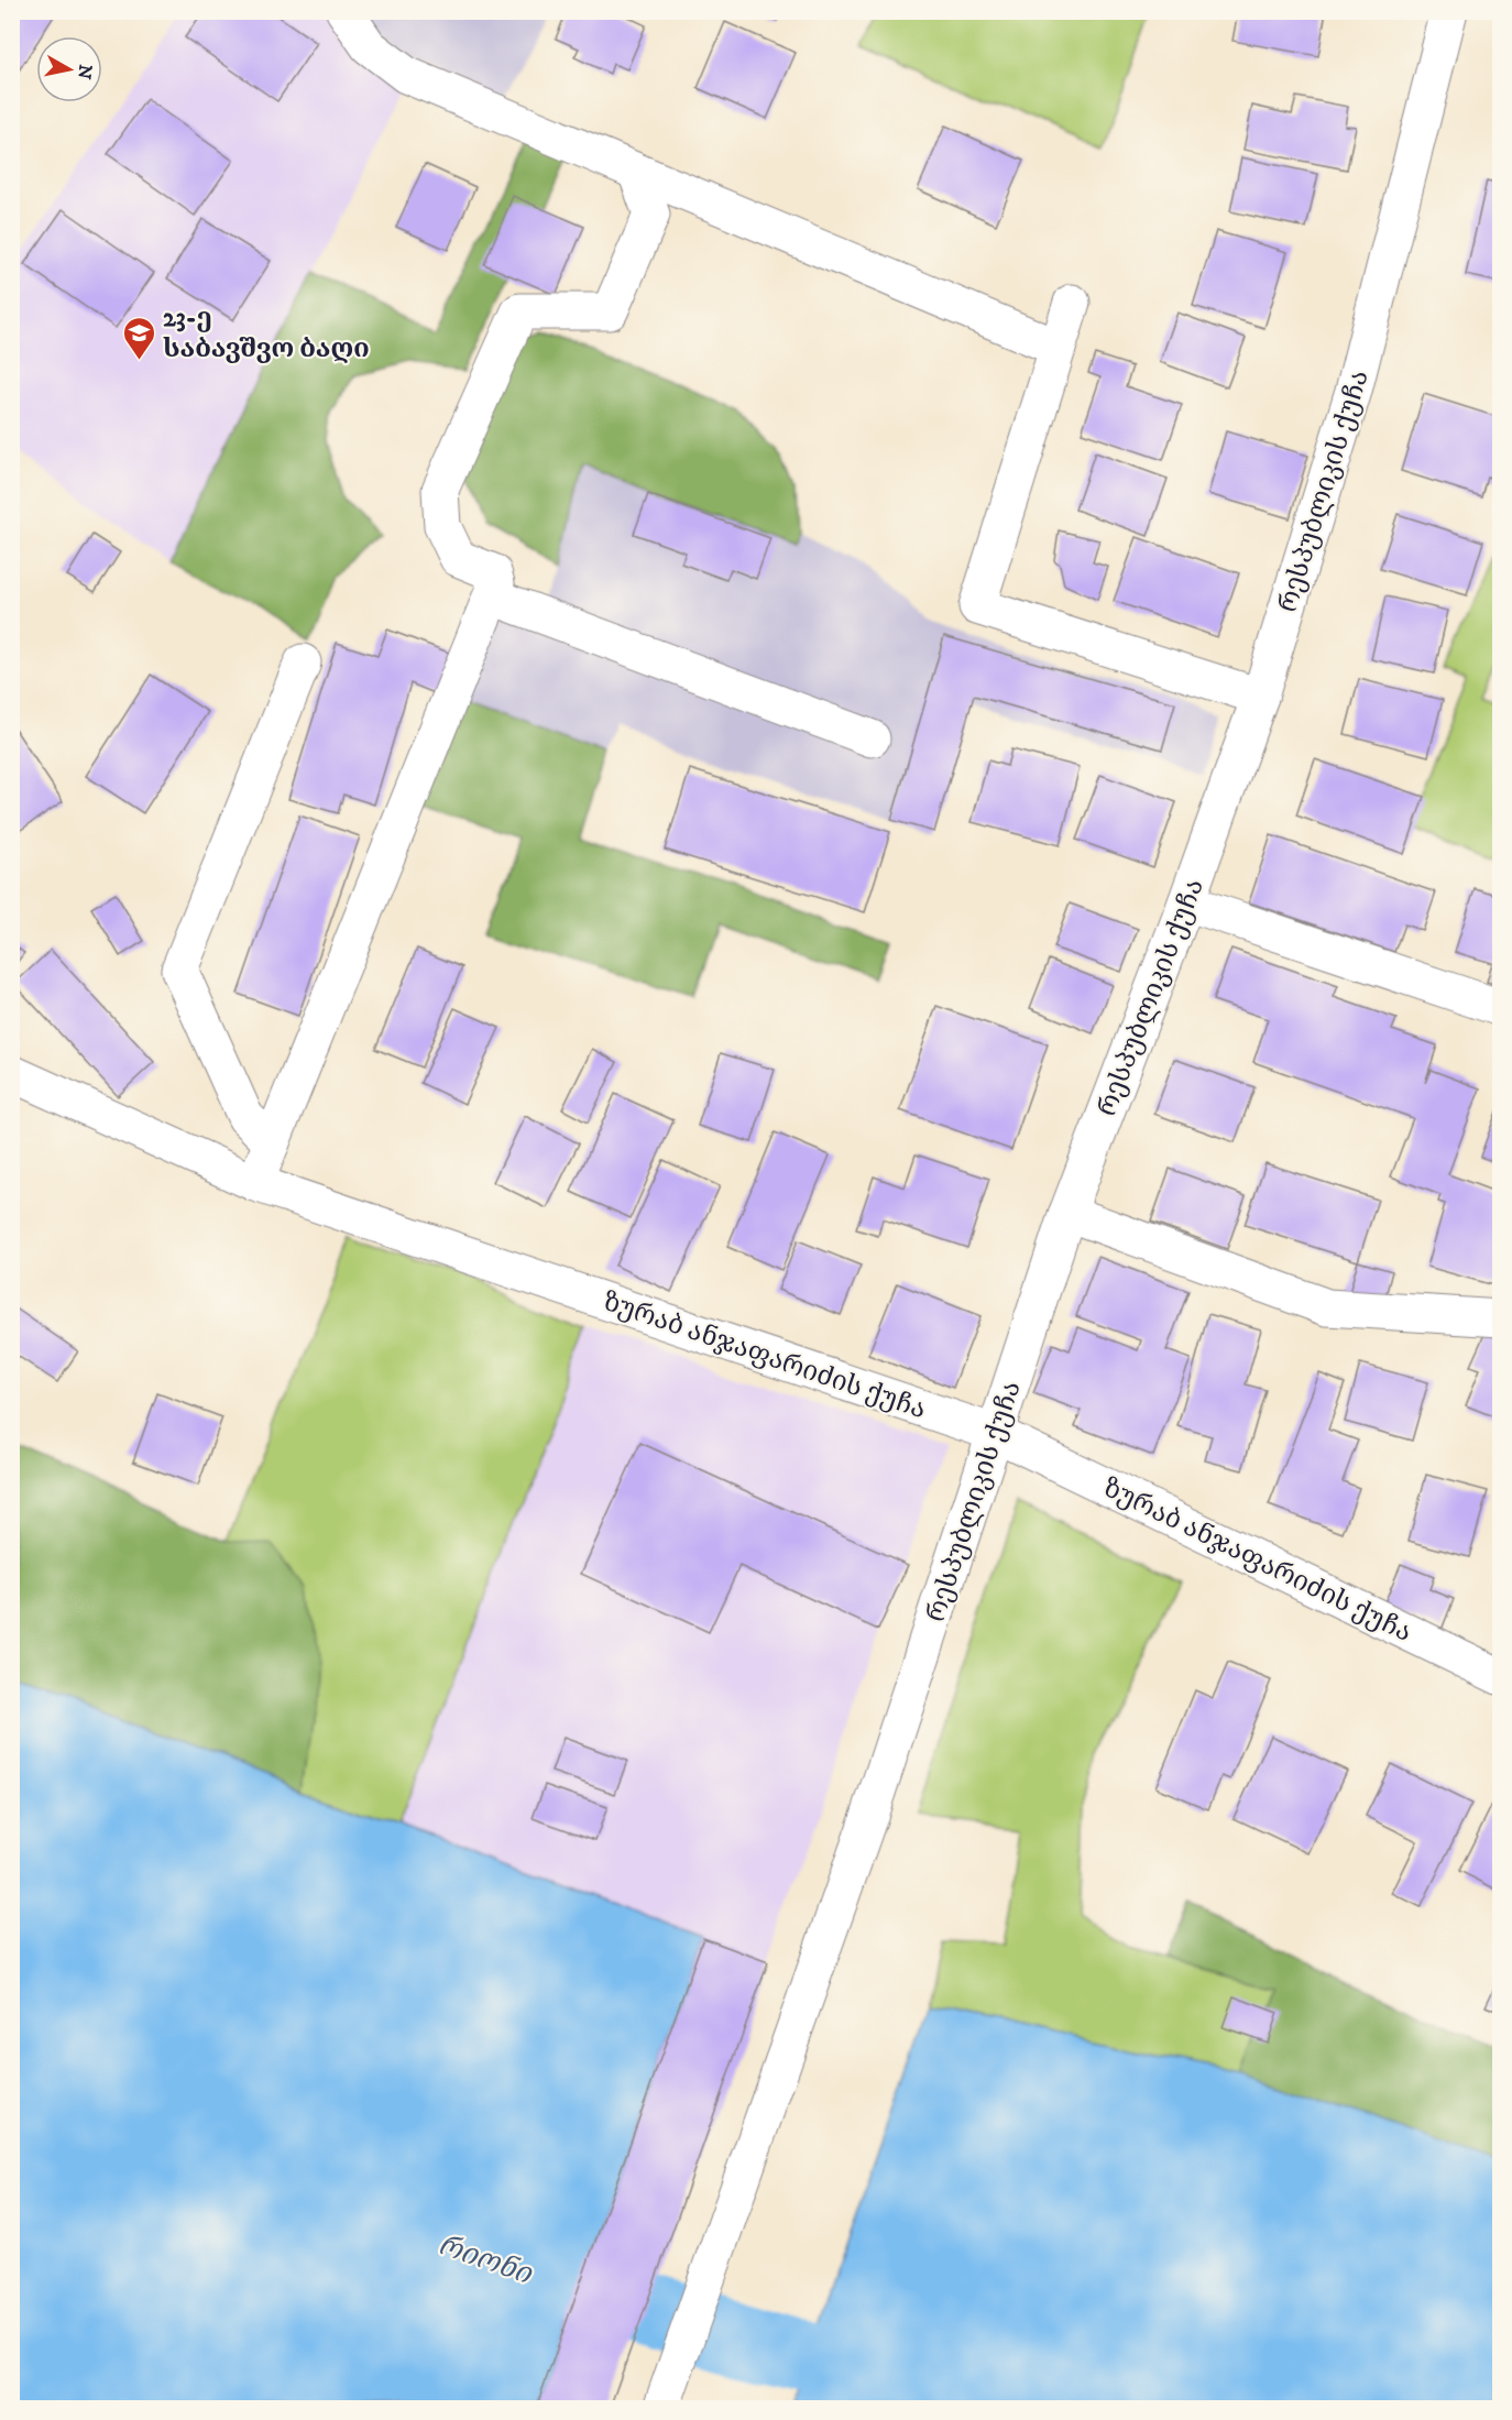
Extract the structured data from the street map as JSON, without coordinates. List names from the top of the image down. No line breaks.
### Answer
{"streets":{"street":["რესპუბლიკის ქუჩა","ზურაბ ანჯაფარიძის ქუჩა"]},"crossings":[["რესპუბლიკის ქუჩა","ზურაბ ანჯაფარიძის ქუჩა"]],"water":["რიონი"],"places":{"school or university":["23-ე საბავშვო ბაღი"]},"north":"right"}
